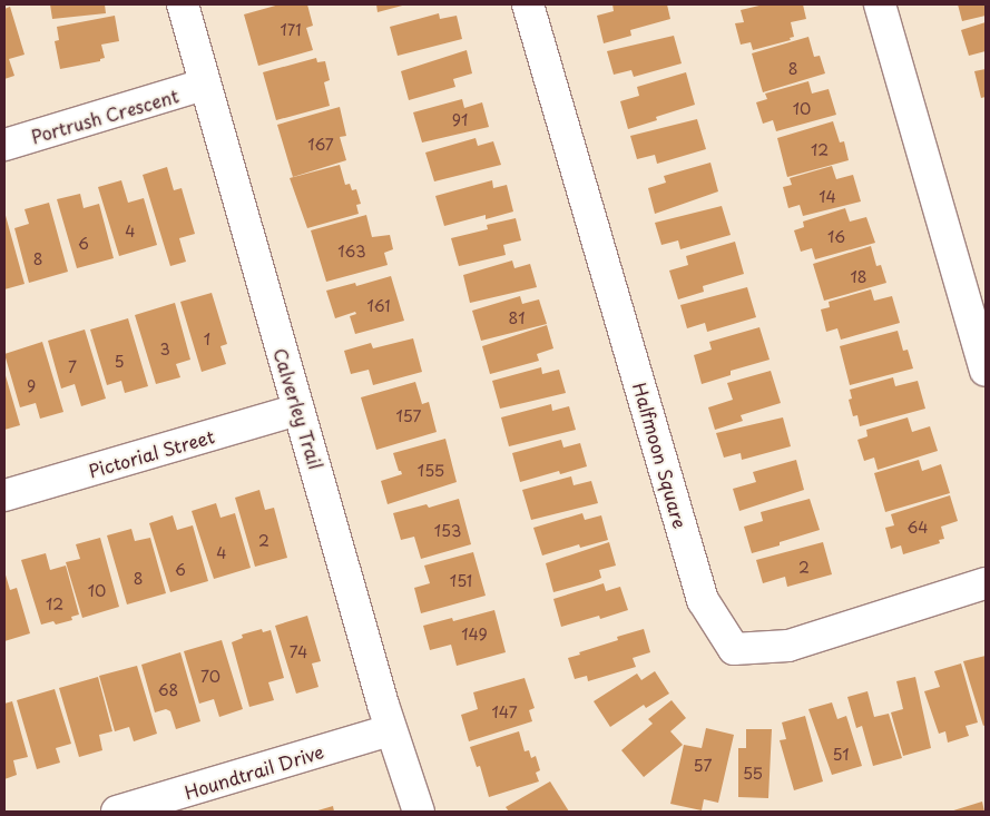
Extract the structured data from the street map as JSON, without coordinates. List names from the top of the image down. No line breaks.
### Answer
{"streets":{"street":["Portrush Crescent","Calverley Trail","Pictorial Street","Halfmoon Square","Houndtrail Drive"]},"crossings":[["Portrush Crescent","Calverley Trail"],["Calverley Trail","Pictorial Street"],["Calverley Trail","Houndtrail Drive"]],"house_numbers":["171","8","10","91","167","12","14","4","16","6","163","8","18","161","81","1","3","5","7","9","157","155","64","153","2","4","2","6","8","151","10","12","149","74","70","68","147","51","57","55"]}
